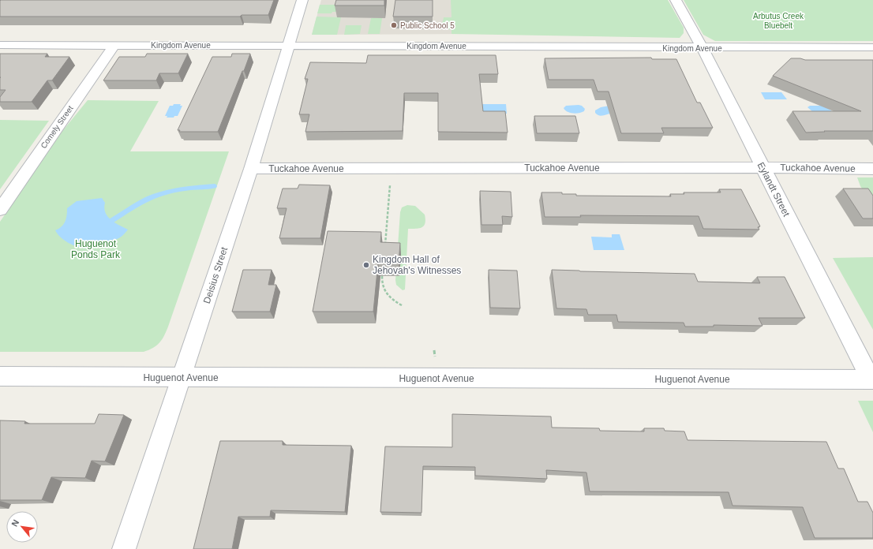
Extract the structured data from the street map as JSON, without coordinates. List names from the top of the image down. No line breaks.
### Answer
{"streets":{"street":["Kingdom Avenue","Comely Street","Tuckahoe Avenue","Eylandt Street","Deisius Street","Huguenot Avenue"]},"crossings":[["Kingdom Avenue","Comely Street"],["Kingdom Avenue","Eylandt Street"],["Kingdom Avenue","Deisius Street"],["Tuckahoe Avenue","Eylandt Street"],["Tuckahoe Avenue","Deisius Street"],["Eylandt Street","Huguenot Avenue"],["Deisius Street","Huguenot Avenue"]],"parks":["Arbutus Creek Bluebelt","Huguenot Ponds Park"],"places":["Public School 5","Kingdom Hall of Jehovah's Witnesses"],"north":"top left"}
